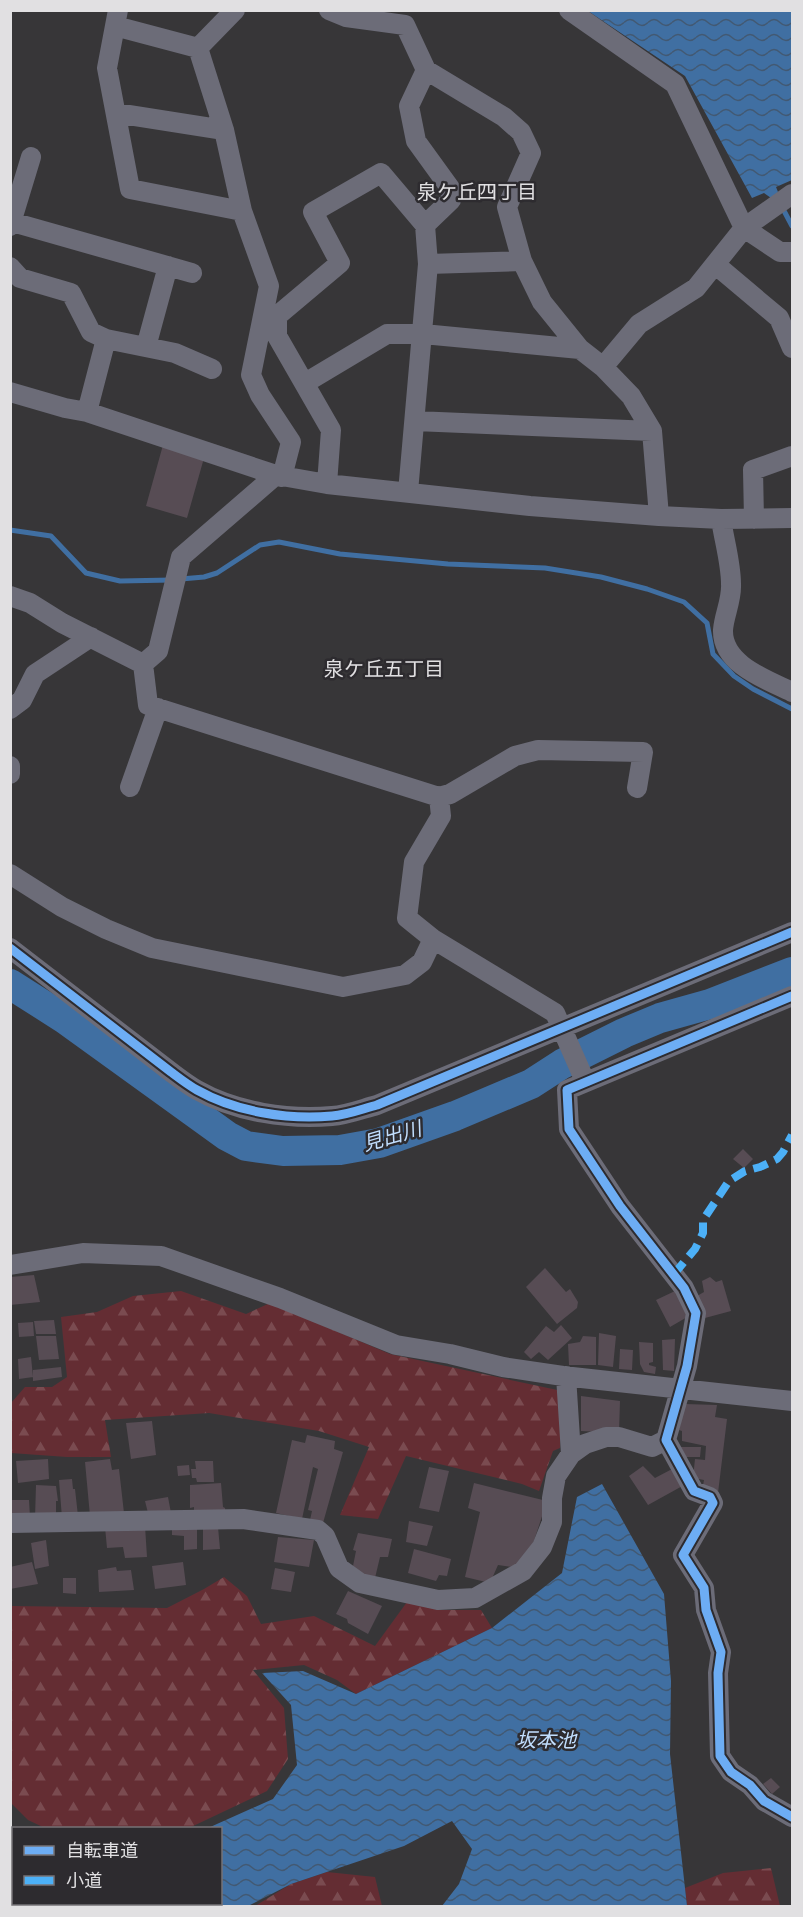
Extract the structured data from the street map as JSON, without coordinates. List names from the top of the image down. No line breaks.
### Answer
{"districts":["泉ケ丘四丁目","泉ケ丘五丁目"],"water":["見出川","坂本池"],"legend":["自転車道","小道"]}
